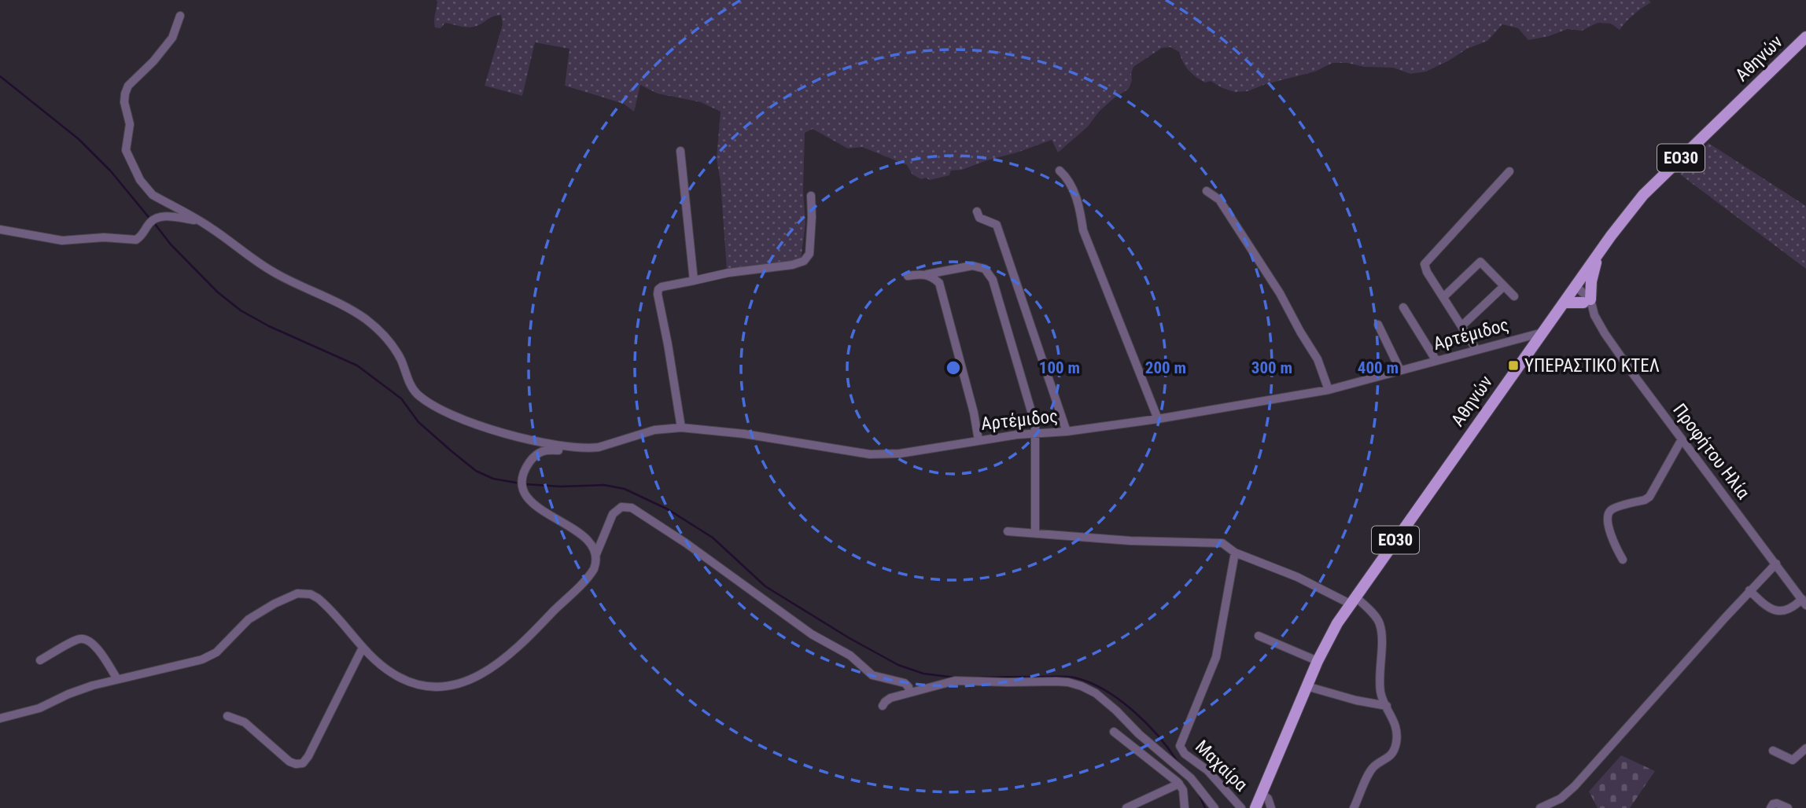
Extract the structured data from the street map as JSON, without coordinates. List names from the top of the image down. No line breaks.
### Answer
{"streets":{"main road":["Αθηνών","ΕΟ30"],"street":["Αρτέμιδος","Προφήτου Ηλία","Μαχαίρα"]},"crossings":[["Αθηνών","Αρτέμιδος"]],"places":{"transit":["ΥΠΕΡΑΣΤΙΚΟ ΚΤΕΛ"]},"rings":["100 m","200 m","300 m","400 m"]}
